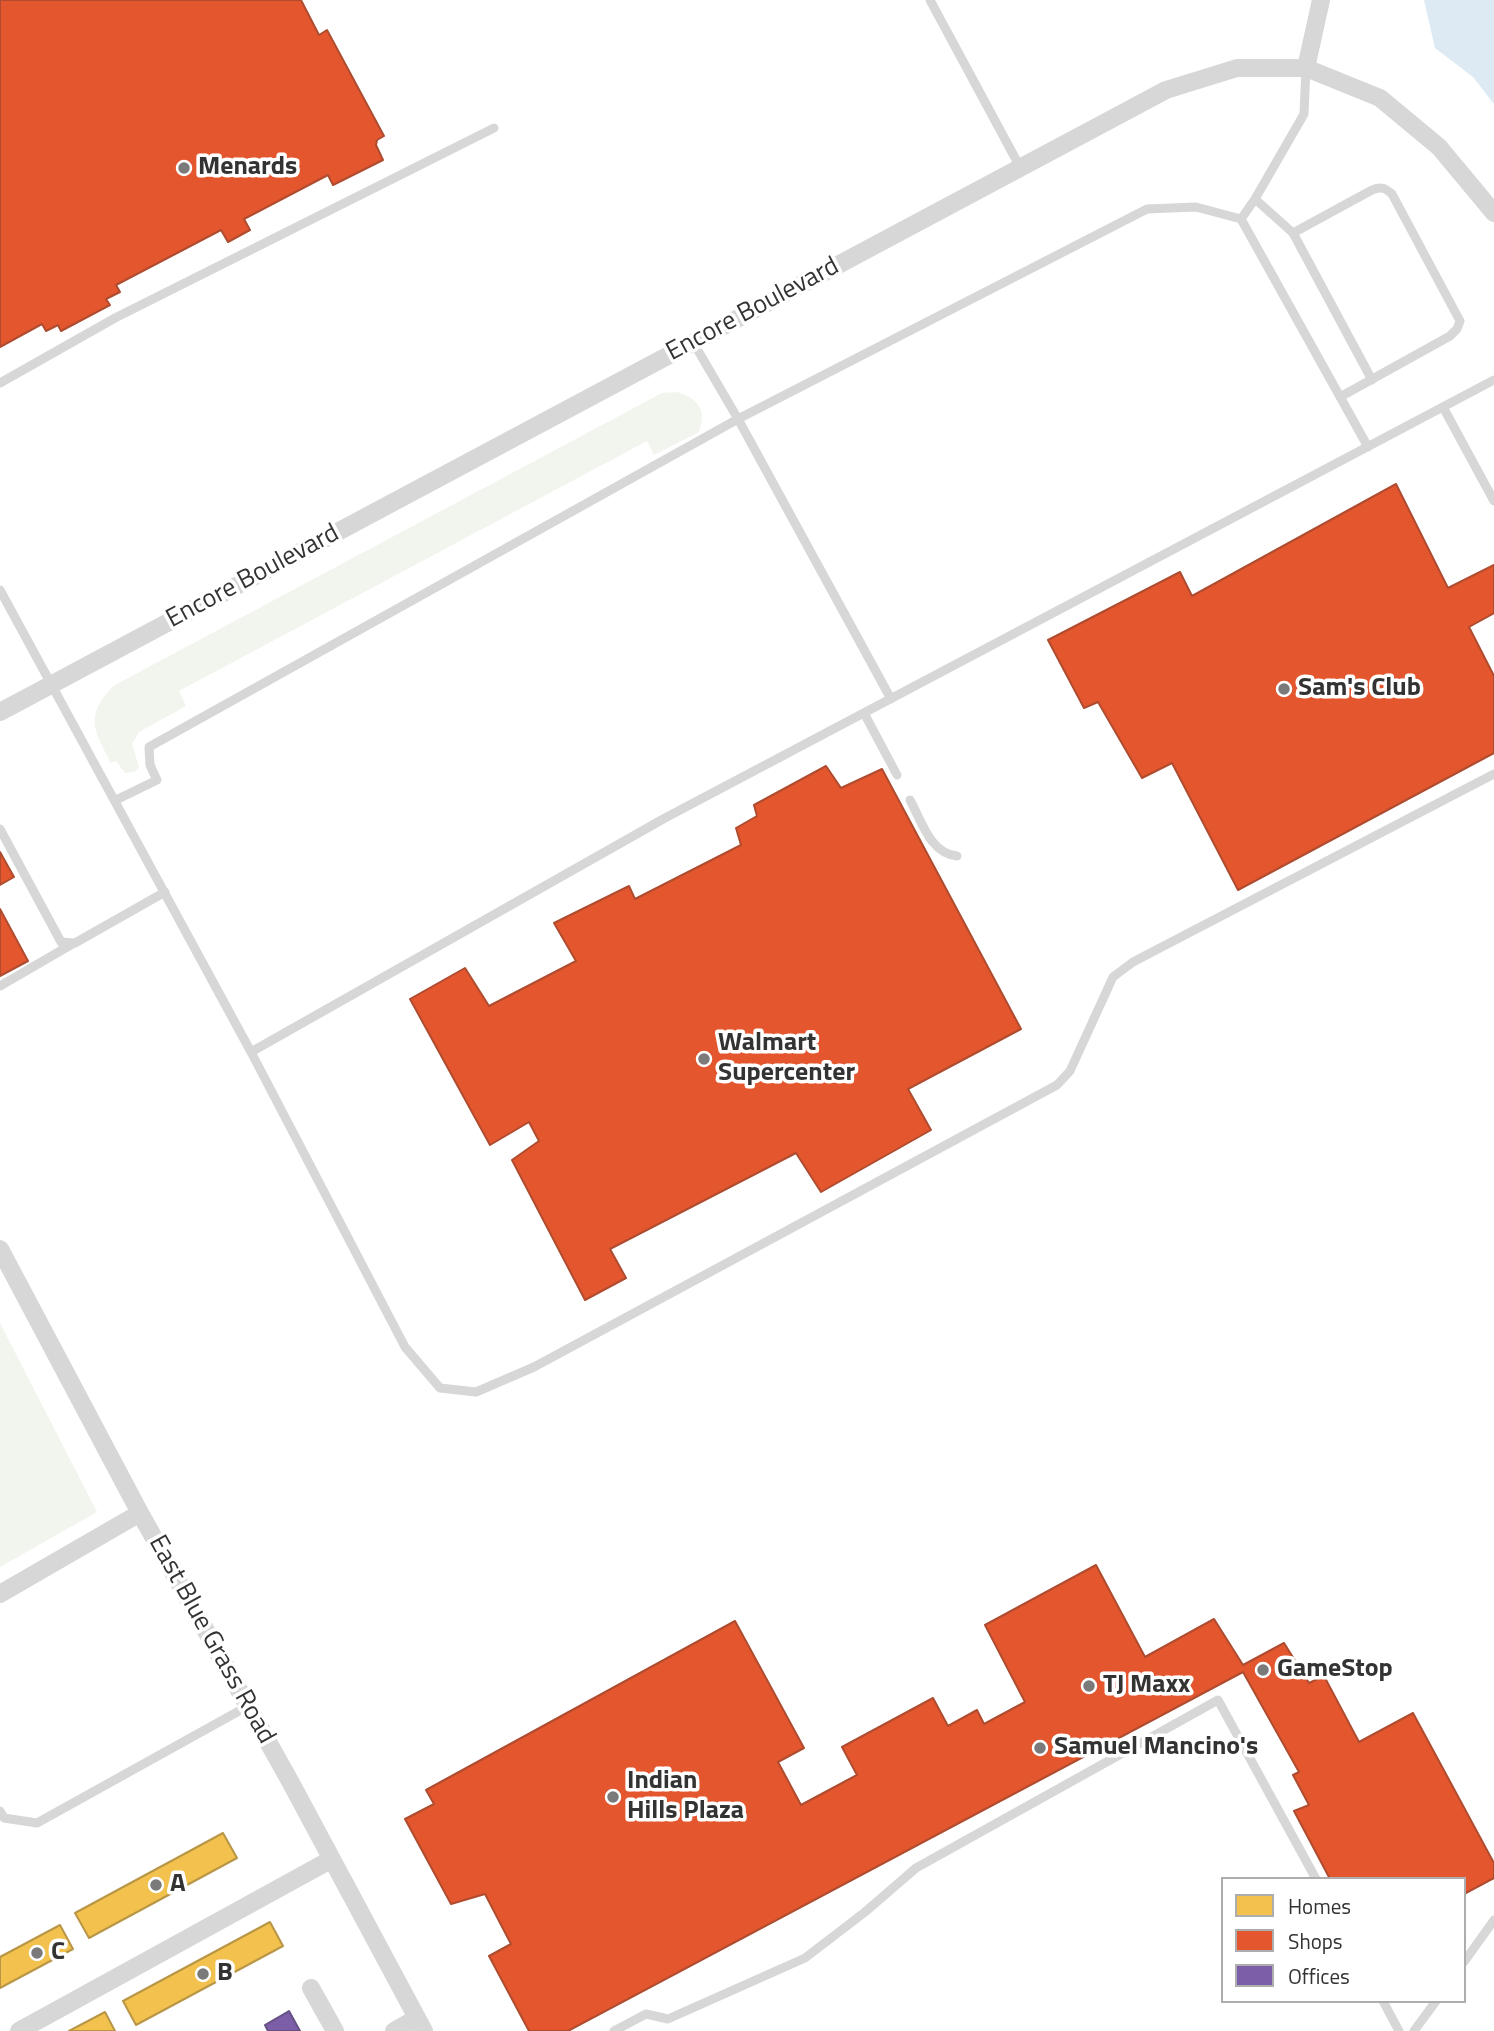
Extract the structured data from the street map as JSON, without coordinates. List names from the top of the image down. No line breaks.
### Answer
{"streets":{"street":["Encore Boulevard","East Blue Grass Road"]},"places":["Menards","Sam's Club","Walmart Supercenter","GameStop","TJ Maxx","Samuel Mancino's","Indian Hills Plaza","A","C","B"],"legend":["Homes","Shops","Offices"]}
